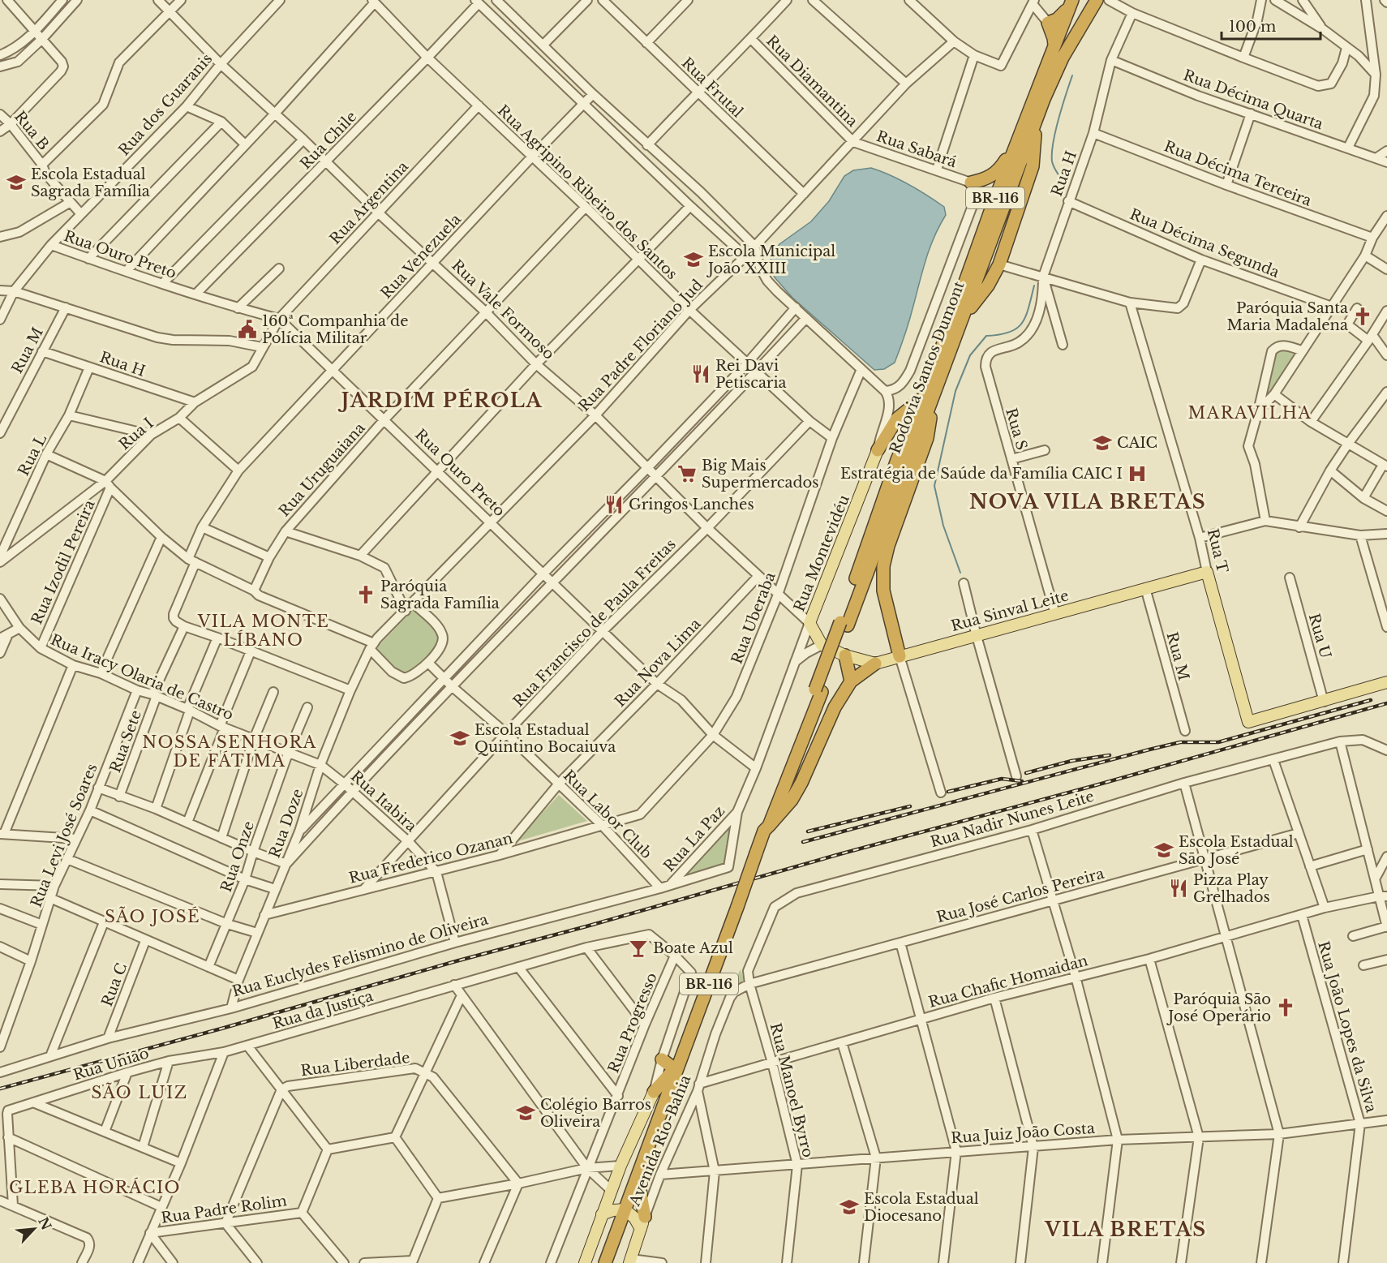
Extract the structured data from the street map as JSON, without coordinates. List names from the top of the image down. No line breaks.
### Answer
{"streets":{"highway":["BR-116","Rodovia Santos Dumont"],"main road":["Rua Vale Formoso","Rua T","Rua Montevidéu","Rua Sinval Leite","Avenida Rio-Bahia"],"street":["Rua Diamantina","Rua Frutal","Rua Décima Quarta","Rua dos Guaranis","Rua B","Rua Chile","Rua Sabará","Rua H","Rua Décima Terceira","Rua Agripino Ribeiro dos Santos","Rua Argentina","Rua Décima Segunda","Rua Ouro Preto","Rua Venezuela","Rua Padre Floriano Jud","Rua M","Rua S","Rua I","Rua L","Rua Uruguaiana","Rua Izodil Pereira","Rua Uberaba","Rua Francisco de Paula Freitas","Rua U","Rua Nova Lima","Rua Iracy Olaria de Castro","Rua Sete","Rua Itabira","Rua Labor Club","Rua Nadir Nunes Leite","Rua Doze","Rua Levi José Soares","Rua La Paz","Rua Onze","Rua Frederico Ozanan","Rua José Carlos Pereira","Rua Euclydes Felismino de Oliveira","Rua Chafic Homaidan","Rua C","Rua da Justiça","Rua Progresso","Rua João Lopes da Silva","Rua União","Rua Liberdade","Rua Manoel Byrro","Rua Juiz João Costa","Rua Padre Rolim"]},"crossings":[["Rua Diamantina","Rua Sabará"],["Rua Diamantina","Rua Padre Floriano Jud"],["Rua Frutal","Rua Padre Floriano Jud"],["Rua Décima Quarta","Rua H"],["Rua dos Guaranis","Rua B"],["Rua dos Guaranis","Rua Ouro Preto"],["Rua dos Guaranis","Rua Vale Formoso"],["Rua Chile","Rua Agripino Ribeiro dos Santos"],["Rua Chile","Rua Ouro Preto"],["Rua Chile","Rua Vale Formoso"],["Rua Sabará","Rua Padre Floriano Jud"],["Rua H","Rua Décima Terceira"],["Rua H","Rua Décima Segunda"],["Rua H","Rua M"],["Rua H","Rua S"],["Rua H","Rua I"],["Rua H","Rua L"],["Rua Agripino Ribeiro dos Santos","Rua Argentina"],["Rua Agripino Ribeiro dos Santos","Rua Venezuela"],["Rua Agripino Ribeiro dos Santos","Rua Padre Floriano Jud"],["Rua Agripino Ribeiro dos Santos","Rua Uruguaiana"],["Rua Agripino Ribeiro dos Santos","Rua Uberaba"],["Rua Agripino Ribeiro dos Santos","Rua Francisco de Paula Freitas"],["Rua Argentina","Rua Ouro Preto"],["Rua Argentina","Rua Vale Formoso"],["Rua Argentina","Rua I"],["Rua Ouro Preto","Rua Venezuela"],["Rua Ouro Preto","Rua Padre Floriano Jud"],["Rua Ouro Preto","Rua I"],["Rua Ouro Preto","Rua Uruguaiana"],["Rua Ouro Preto","Rua Montevidéu"],["Rua Ouro Preto","Rua Uberaba"],["Rua Ouro Preto","Rua Francisco de Paula Freitas"],["Rua Ouro Preto","Rua Nova Lima"],["Rua Venezuela","Rua Vale Formoso"],["Rua Venezuela","Rua Sete"],["Rua Vale Formoso","Rua Padre Floriano Jud"],["Rua Vale Formoso","Rua Uruguaiana"],["Rua Vale Formoso","Rua Montevidéu"],["Rua Vale Formoso","Rua Uberaba"],["Rua Vale Formoso","Rua Francisco de Paula Freitas"],["Rua Vale Formoso","Rua Nova Lima"],["Rua Padre Floriano Jud","Rua Doze"],["Rua M","Rua Sinval Leite"],["Rua S","Rua Sinval Leite"],["Rua I","Rua Izodil Pereira"],["Rua T","Rua Sinval Leite"],["Rua T","Rua U"],["Rua Montevidéu","Rua La Paz"],["Rua Montevidéu","Rua Euclydes Felismino de Oliveira"],["Rua Izodil Pereira","Rua Iracy Olaria de Castro"],["Rua Uberaba","Rua Labor Club"],["Rua Uberaba","Rua Frederico Ozanan"],["Rua Francisco de Paula Freitas","Rua Itabira"],["Rua Francisco de Paula Freitas","Rua Labor Club"],["Rua Francisco de Paula Freitas","Rua Frederico Ozanan"],["Rua Nova Lima","Rua Labor Club"],["Rua Nova Lima","Rua Frederico Ozanan"],["Rua Iracy Olaria de Castro","Rua Sete"],["Rua Iracy Olaria de Castro","Rua Itabira"],["Rua Iracy Olaria de Castro","Rua Doze"],["Rua Iracy Olaria de Castro","Rua Levi José Soares"],["Rua Iracy Olaria de Castro","Rua Onze"],["Rua Itabira","Rua Doze"],["Rua Itabira","Rua Frederico Ozanan"],["Rua Itabira","Rua Euclydes Felismino de Oliveira"],["Rua Labor Club","Rua Frederico Ozanan"],["Rua Labor Club","Rua Euclydes Felismino de Oliveira"],["Rua Nadir Nunes Leite","Rua José Carlos Pereira"],["Rua Nadir Nunes Leite","Rua Manoel Byrro"],["Rua Nadir Nunes Leite","Avenida Rio-Bahia"],["Rua Doze","Rua Frederico Ozanan"],["Rua Doze","Rua Euclydes Felismino de Oliveira"],["Rua La Paz","Rua Euclydes Felismino de Oliveira"],["Rua José Carlos Pereira","Rua Manoel Byrro"],["Rua José Carlos Pereira","Avenida Rio-Bahia"],["Rua Euclydes Felismino de Oliveira","Rua C"],["Rua Chafic Homaidan","Rua João Lopes da Silva"],["Rua Chafic Homaidan","Rua Manoel Byrro"],["Rua Chafic Homaidan","Avenida Rio-Bahia"],["Rua da Justiça","Rua Progresso"],["Rua da Justiça","Rua União"],["Rua da Justiça","Avenida Rio-Bahia"],["Rua Progresso","Avenida Rio-Bahia"],["Rua João Lopes da Silva","Rua Juiz João Costa"],["Rua Manoel Byrro","Rua Juiz João Costa"],["Rua Manoel Byrro","Avenida Rio-Bahia"],["Rua Juiz João Costa","Avenida Rio-Bahia"]],"districts":["JARDIM PÉROLA","MARAVILHA","NOVA VILA BRETAS","VILA MONTE LÍBANO","NOSSA SENHORA DE FÁTIMA","SÃO JOSÉ","SÃO LUIZ","GLEBA HORÁCIO","VILA BRETAS"],"places":{"school or university":["Escola Estadual Sagrada Família","Escola Municipal João XXIII","CAIC","Escola Estadual Quintino Bocaiuva","Escola Estadual São José","Colégio Barros Oliveira","Escola Estadual Diocesano"],"church":["Paróquia Santa Maria Madalena","Paróquia Sagrada Família","Paróquia São José Operário"],"public building":["160ª Companhia de Polícia Militar"],"restaurant":["Rei Davi Petiscaria","Gringos Lanches","Pizza Play Grelhados"],"supermarket":["Big Mais Supermercados"],"hospital":["Estratégia de Saúde da Família CAIC I"],"bar":["Boate Azul"]},"scale_bar":"100 m","north":"top right"}
